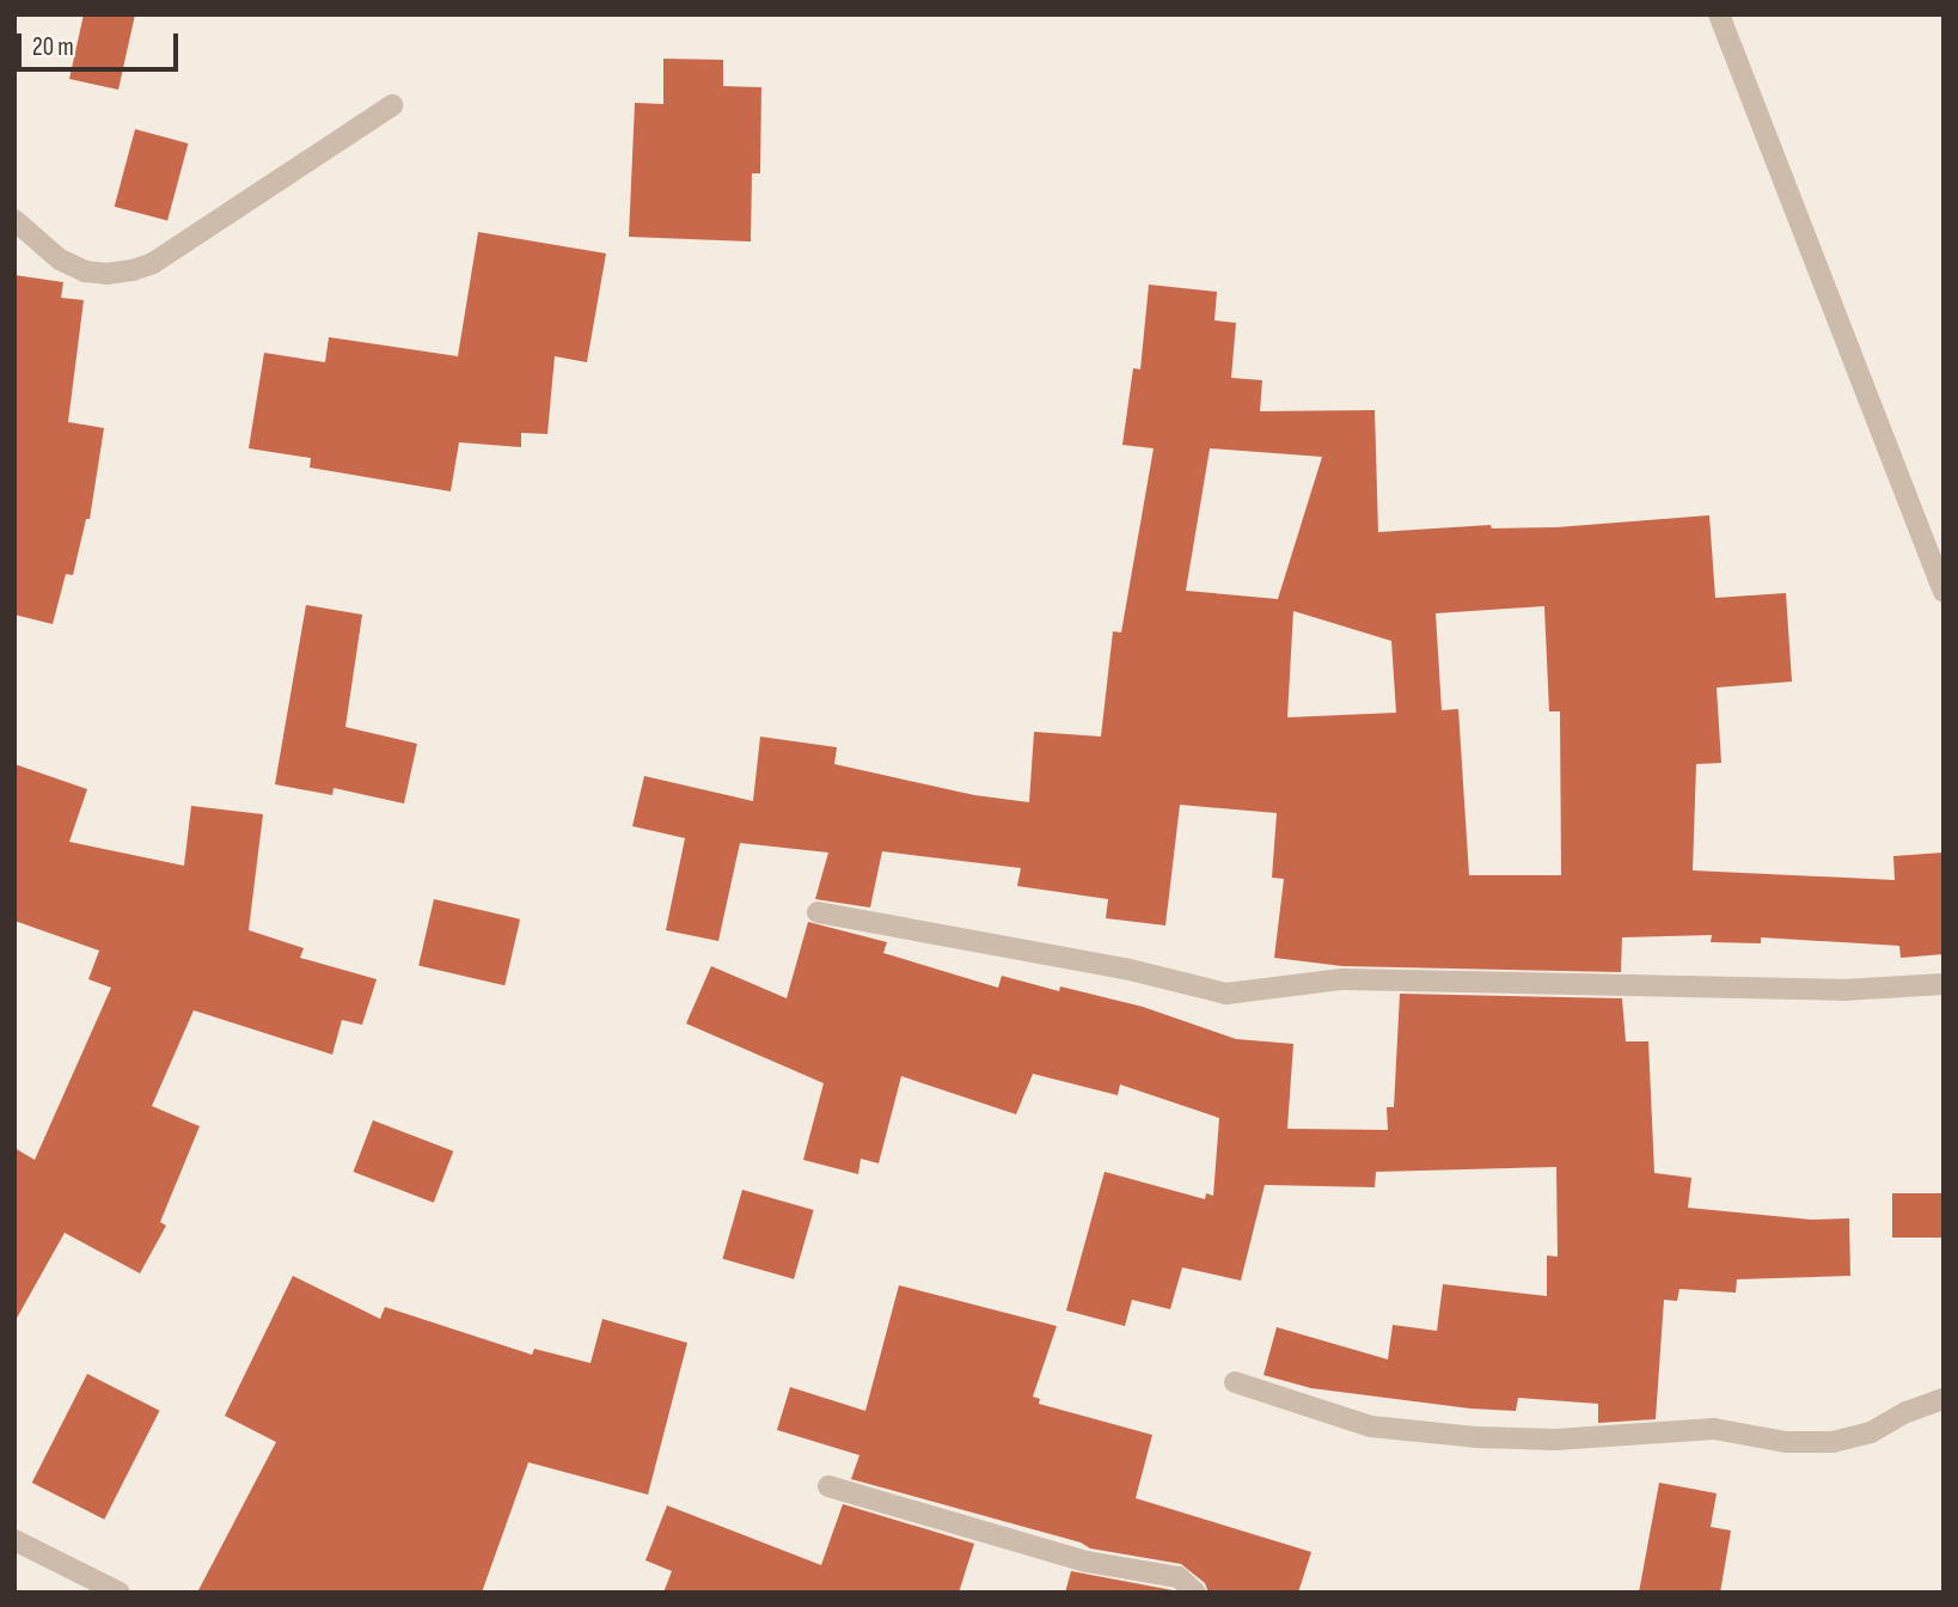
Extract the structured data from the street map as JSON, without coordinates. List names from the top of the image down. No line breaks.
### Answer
{"scale_bar":"20 m"}
